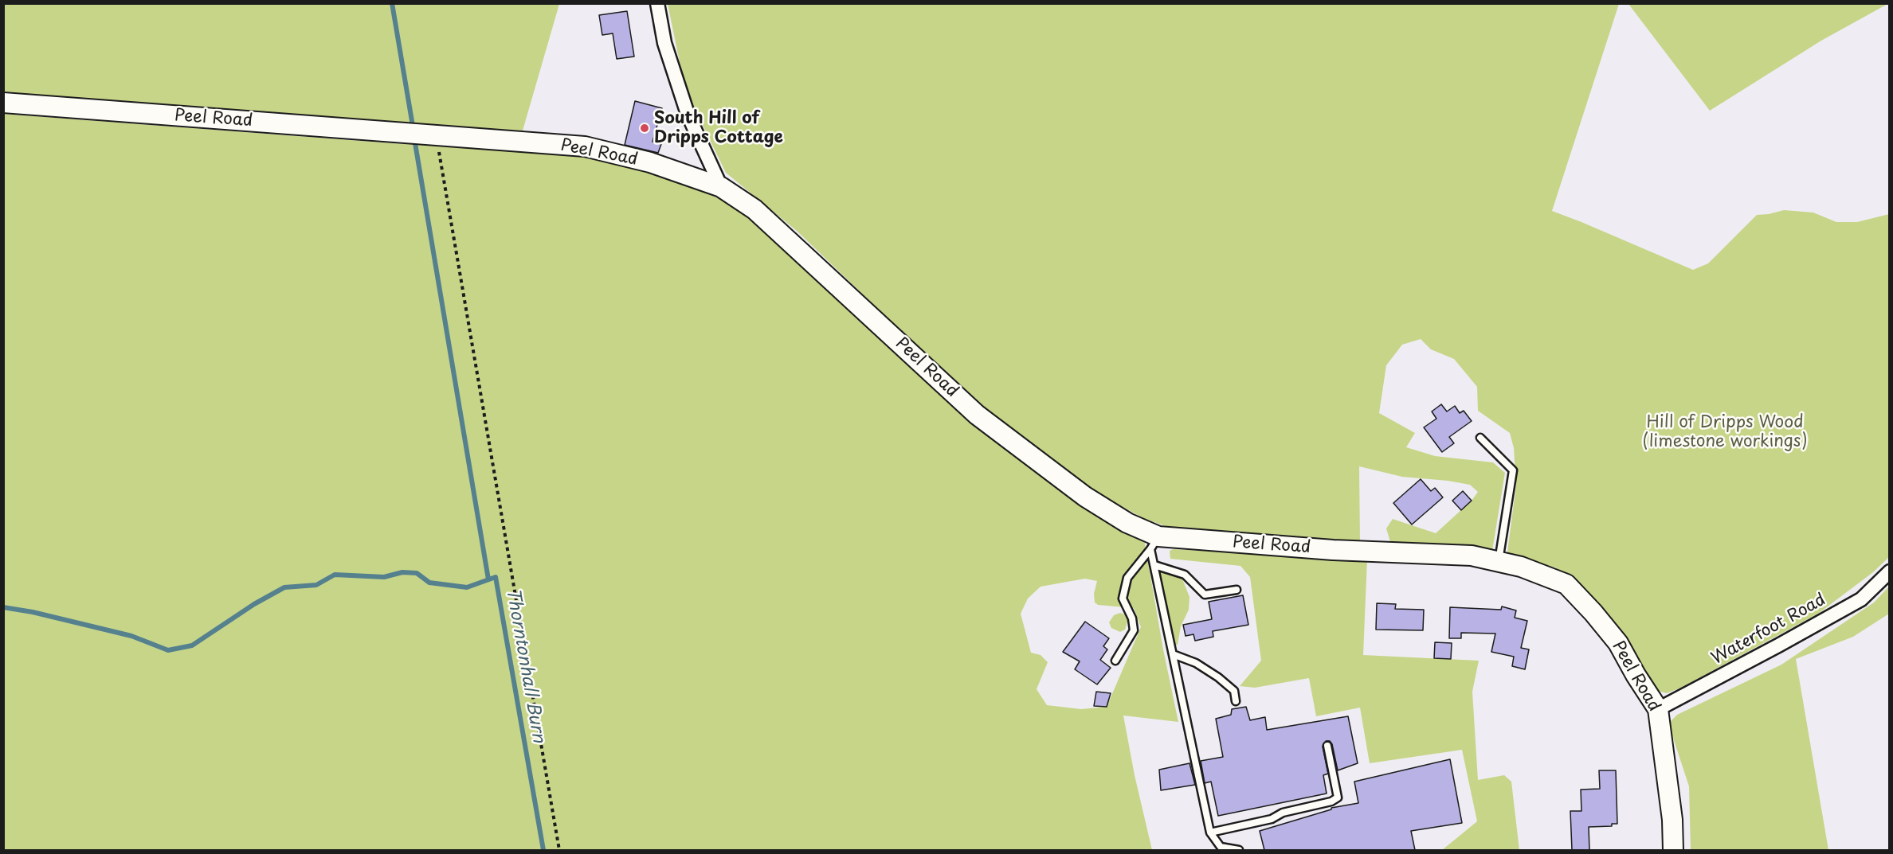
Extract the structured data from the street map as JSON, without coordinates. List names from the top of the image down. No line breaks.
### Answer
{"streets":{"street":["Peel Road","Waterfoot Road"]},"crossings":[["Peel Road","Waterfoot Road"]],"water":["Thorntonhall Burn"],"parks":["Hill of Dripps Wood (limestone workings)"],"places":["South Hill of Dripps Cottage"]}
